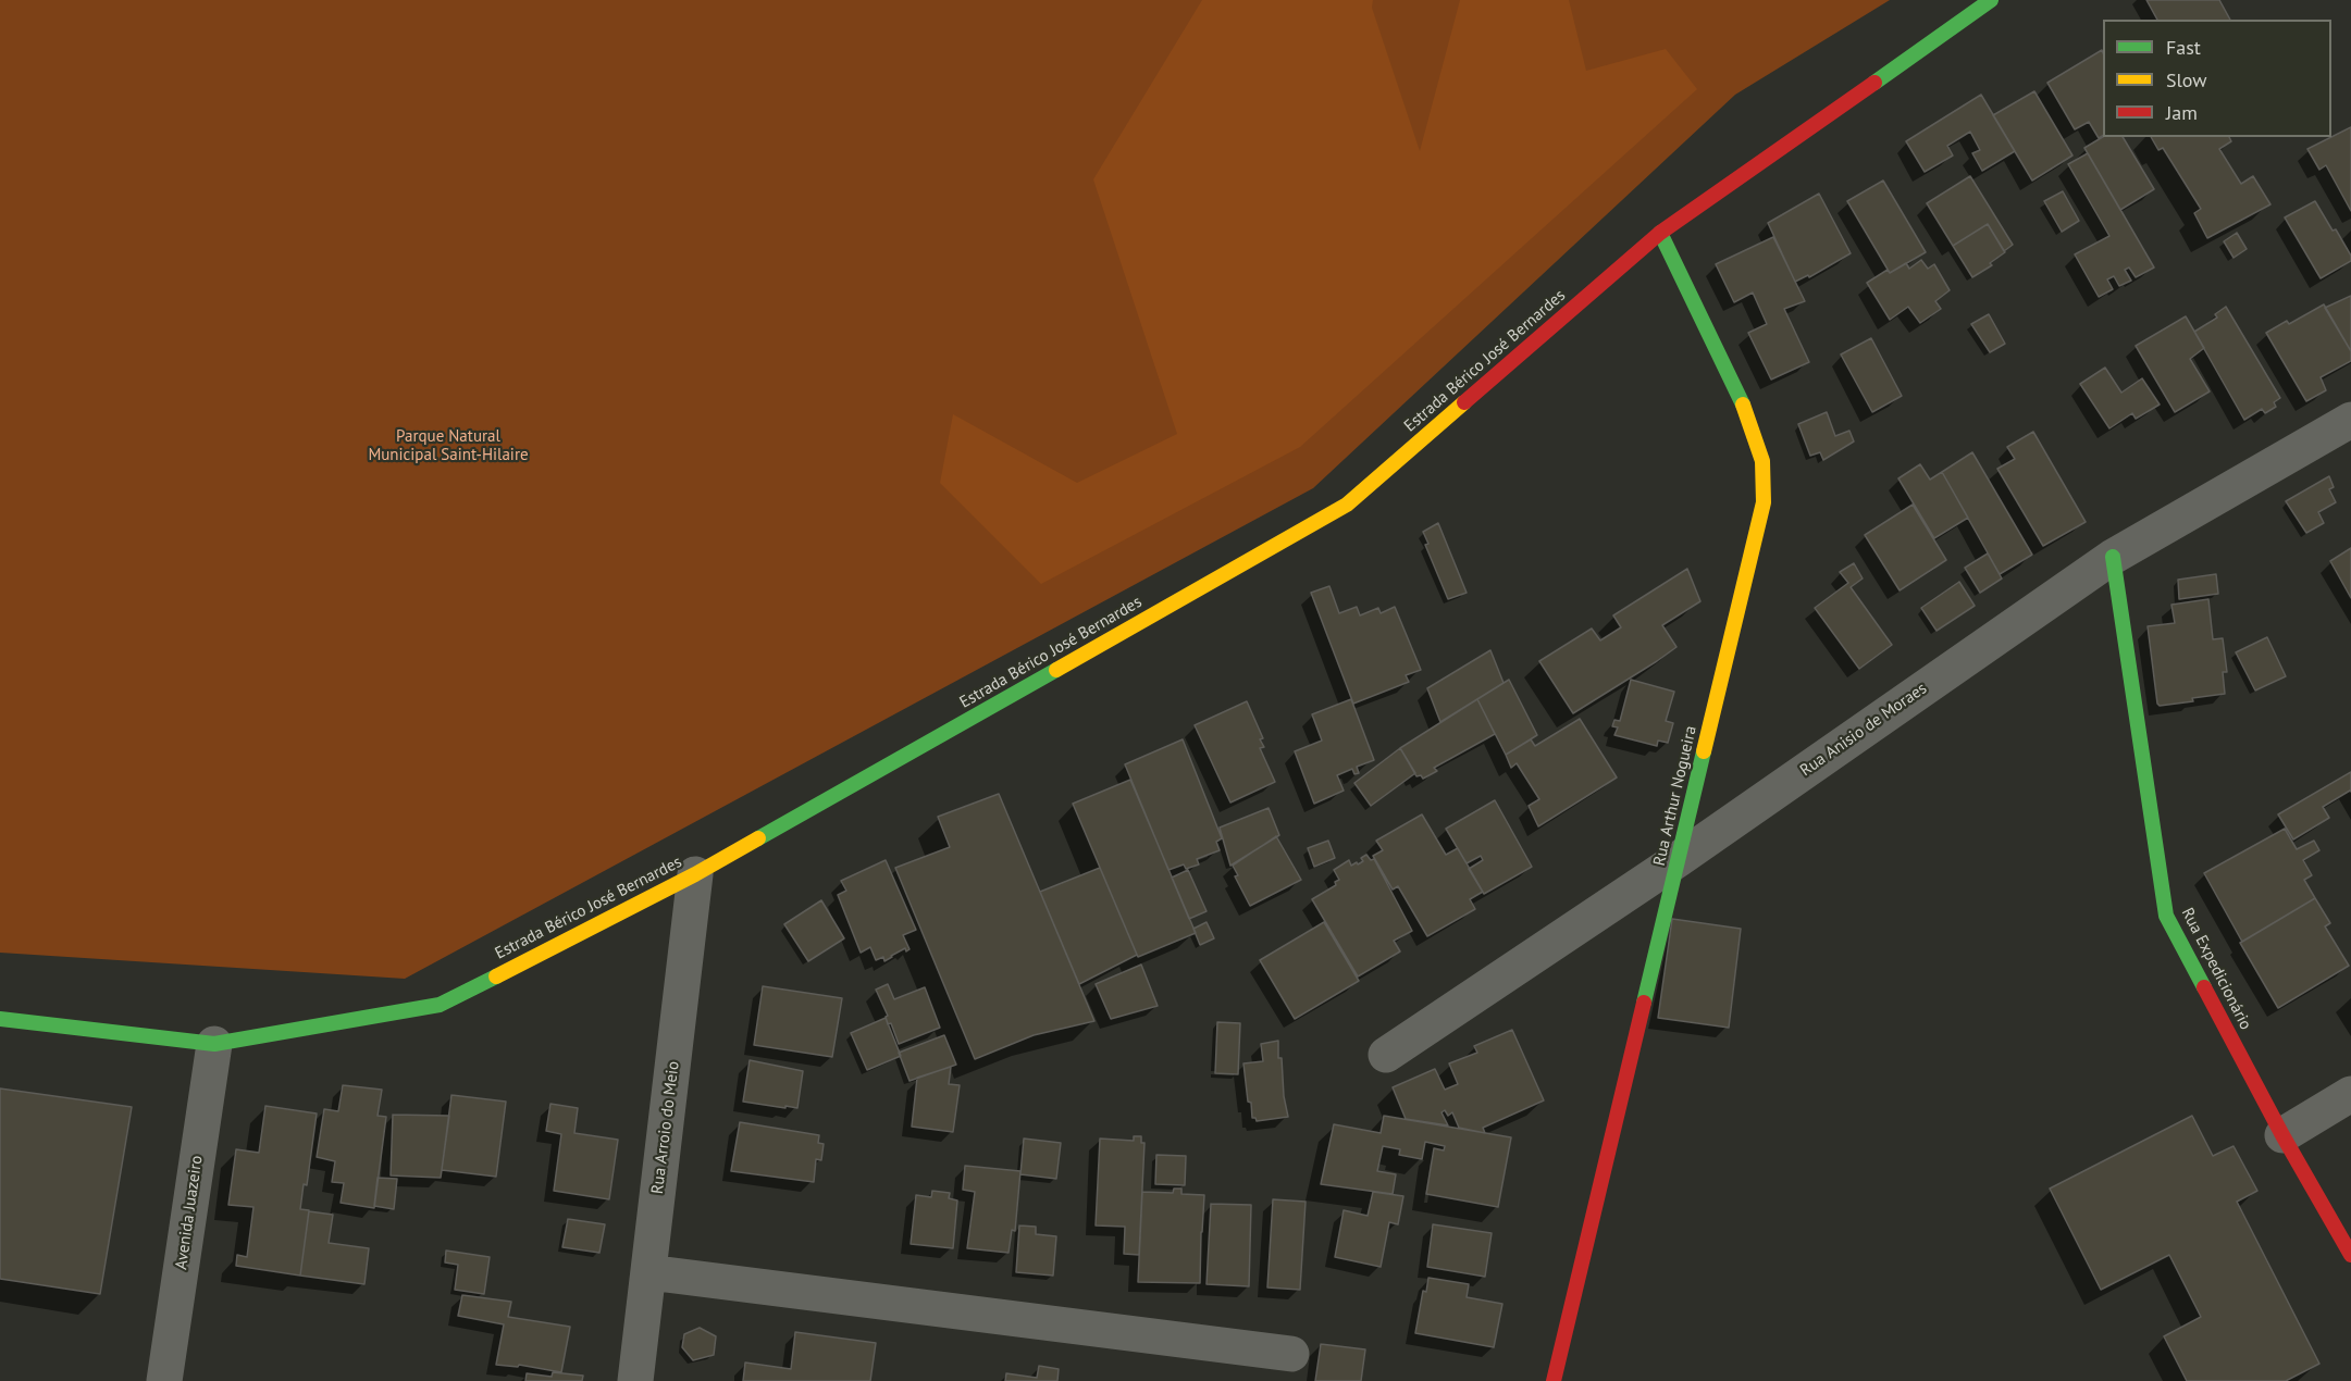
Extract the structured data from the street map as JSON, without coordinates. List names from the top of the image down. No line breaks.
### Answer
{"streets":{"main road":["Estrada Bérico José Bernardes","Rua Arthur Nogueira","Rua Expedicionário"],"street":["Rua Anisio de Moraes","Rua Arroio do Meio","Avenida Juazeiro"]},"crossings":[["Estrada Bérico José Bernardes","Rua Arthur Nogueira"],["Estrada Bérico José Bernardes","Rua Arroio do Meio"],["Estrada Bérico José Bernardes","Avenida Juazeiro"],["Rua Anisio de Moraes","Rua Arthur Nogueira"],["Rua Anisio de Moraes","Rua Expedicionário"]],"parks":["Parque Natural Municipal Saint-Hilaire"],"legend":["Fast","Slow","Jam"]}
